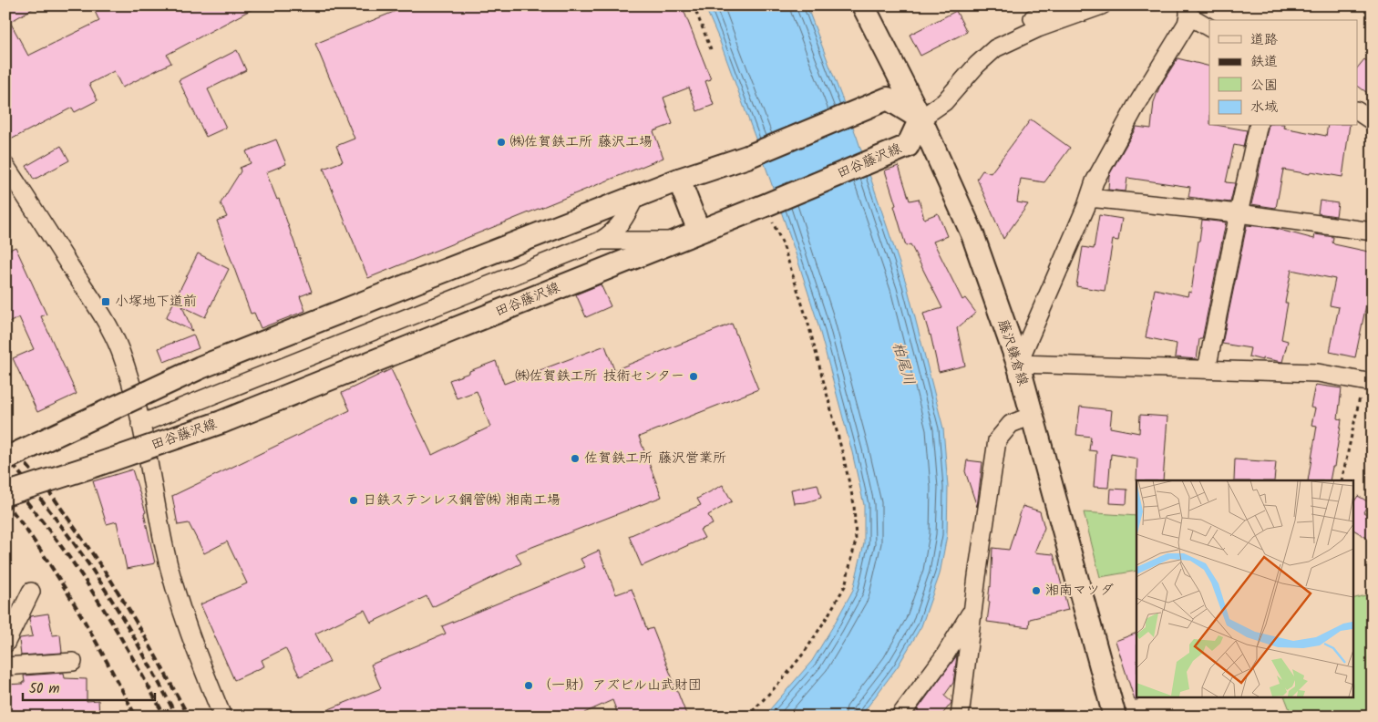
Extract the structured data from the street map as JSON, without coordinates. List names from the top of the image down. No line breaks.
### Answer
{"streets":{"main road":["田谷藤沢線","藤沢鎌倉線"]},"crossings":[["田谷藤沢線","藤沢鎌倉線"]],"water":["柏尾川"],"places":{"other":["㈱佐賀鉄工所 藤沢工場","㈱佐賀鉄工所 技術センター","佐賀鉄工所 藤沢営業所","日鉄ステンレス鋼管㈱ 湘南工場","湘南マツダ","（一財）アズビル山武財団"],"transit":["小塚地下道前"]},"legend":["道路","鉄道","公園","水域"],"scale_bar":"50 m"}
